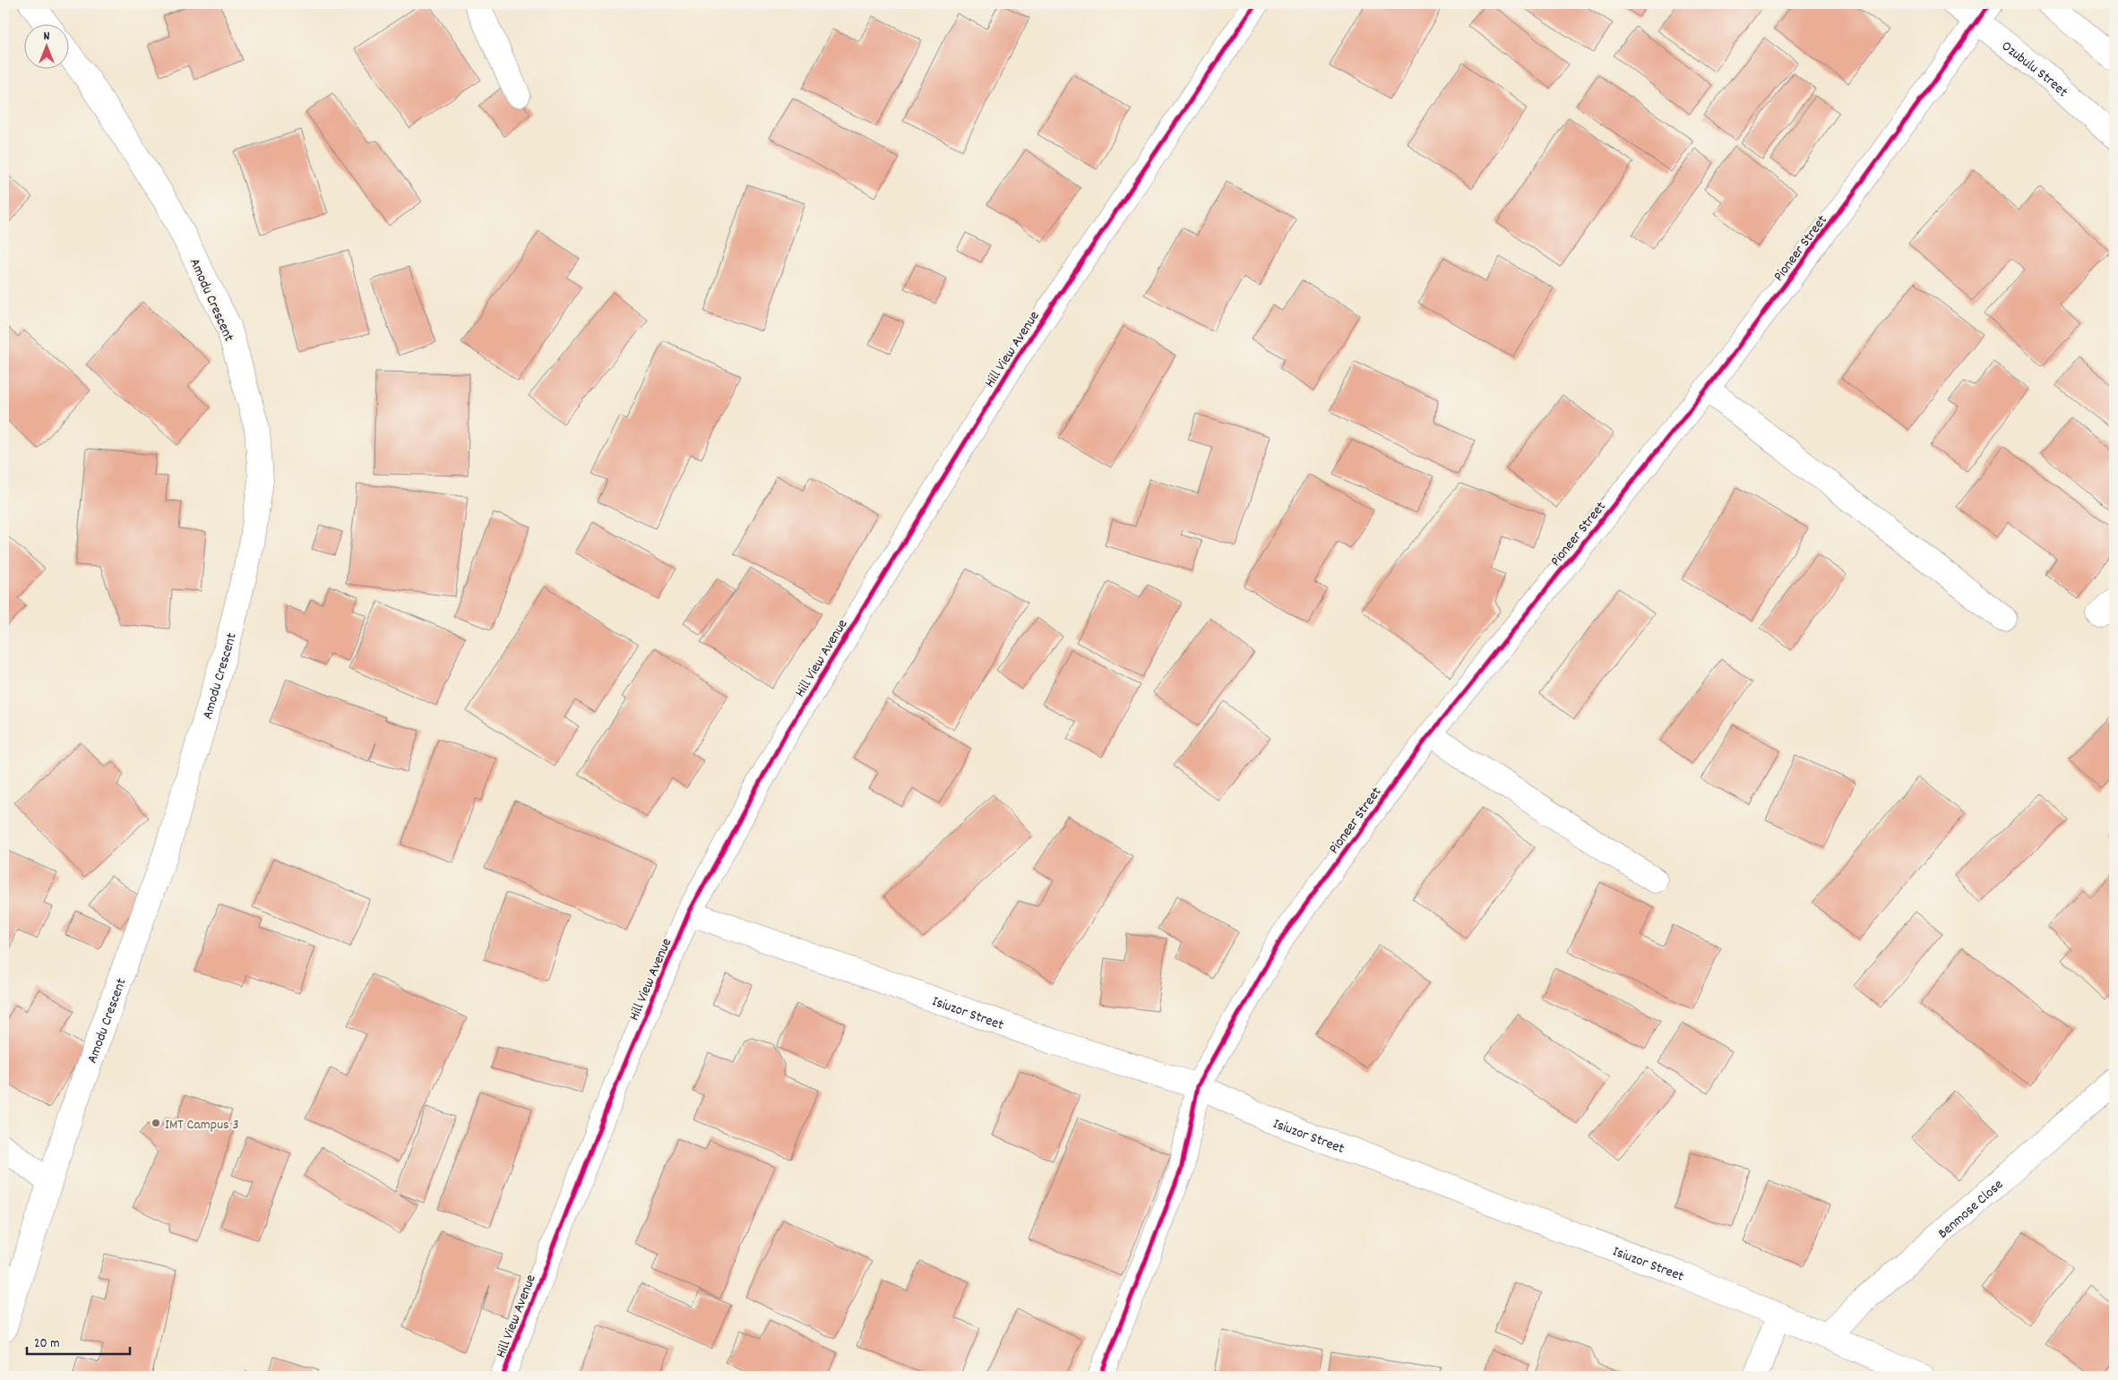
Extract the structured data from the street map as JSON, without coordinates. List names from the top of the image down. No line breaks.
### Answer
{"streets":{"street":["Ozubulu Street","Pioneer Street","Amodu Crescent","Hill View Avenue","Isiuzor Street","Benmose Close"]},"crossings":[["Ozubulu Street","Pioneer Street"],["Pioneer Street","Isiuzor Street"],["Hill View Avenue","Isiuzor Street"],["Isiuzor Street","Benmose Close"]],"places":["IMT Campus 3"],"scale_bar":"20 m","north":"top"}
